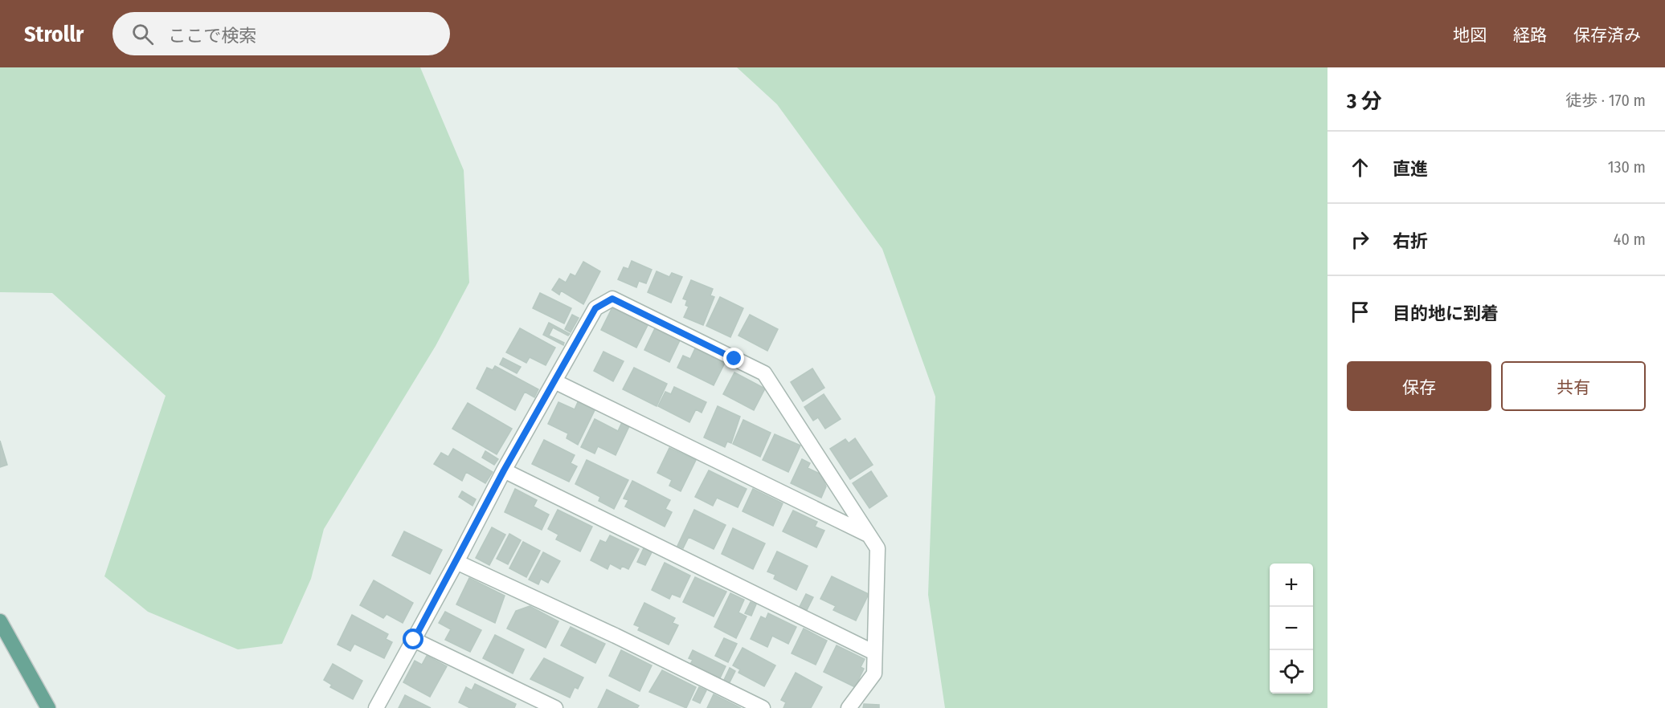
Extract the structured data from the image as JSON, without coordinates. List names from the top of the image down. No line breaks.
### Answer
{"page":{"header":"Strollr","search":"ここで検索","nav":["地図","経路","保存済み"],"heading":["3 分","徒歩 · 170 m"],"list":[["直進","130 m"],["右折","40 m"],"目的地に到着"],"buttons":["保存","共有"],"map_buttons":["+","−"]}}
